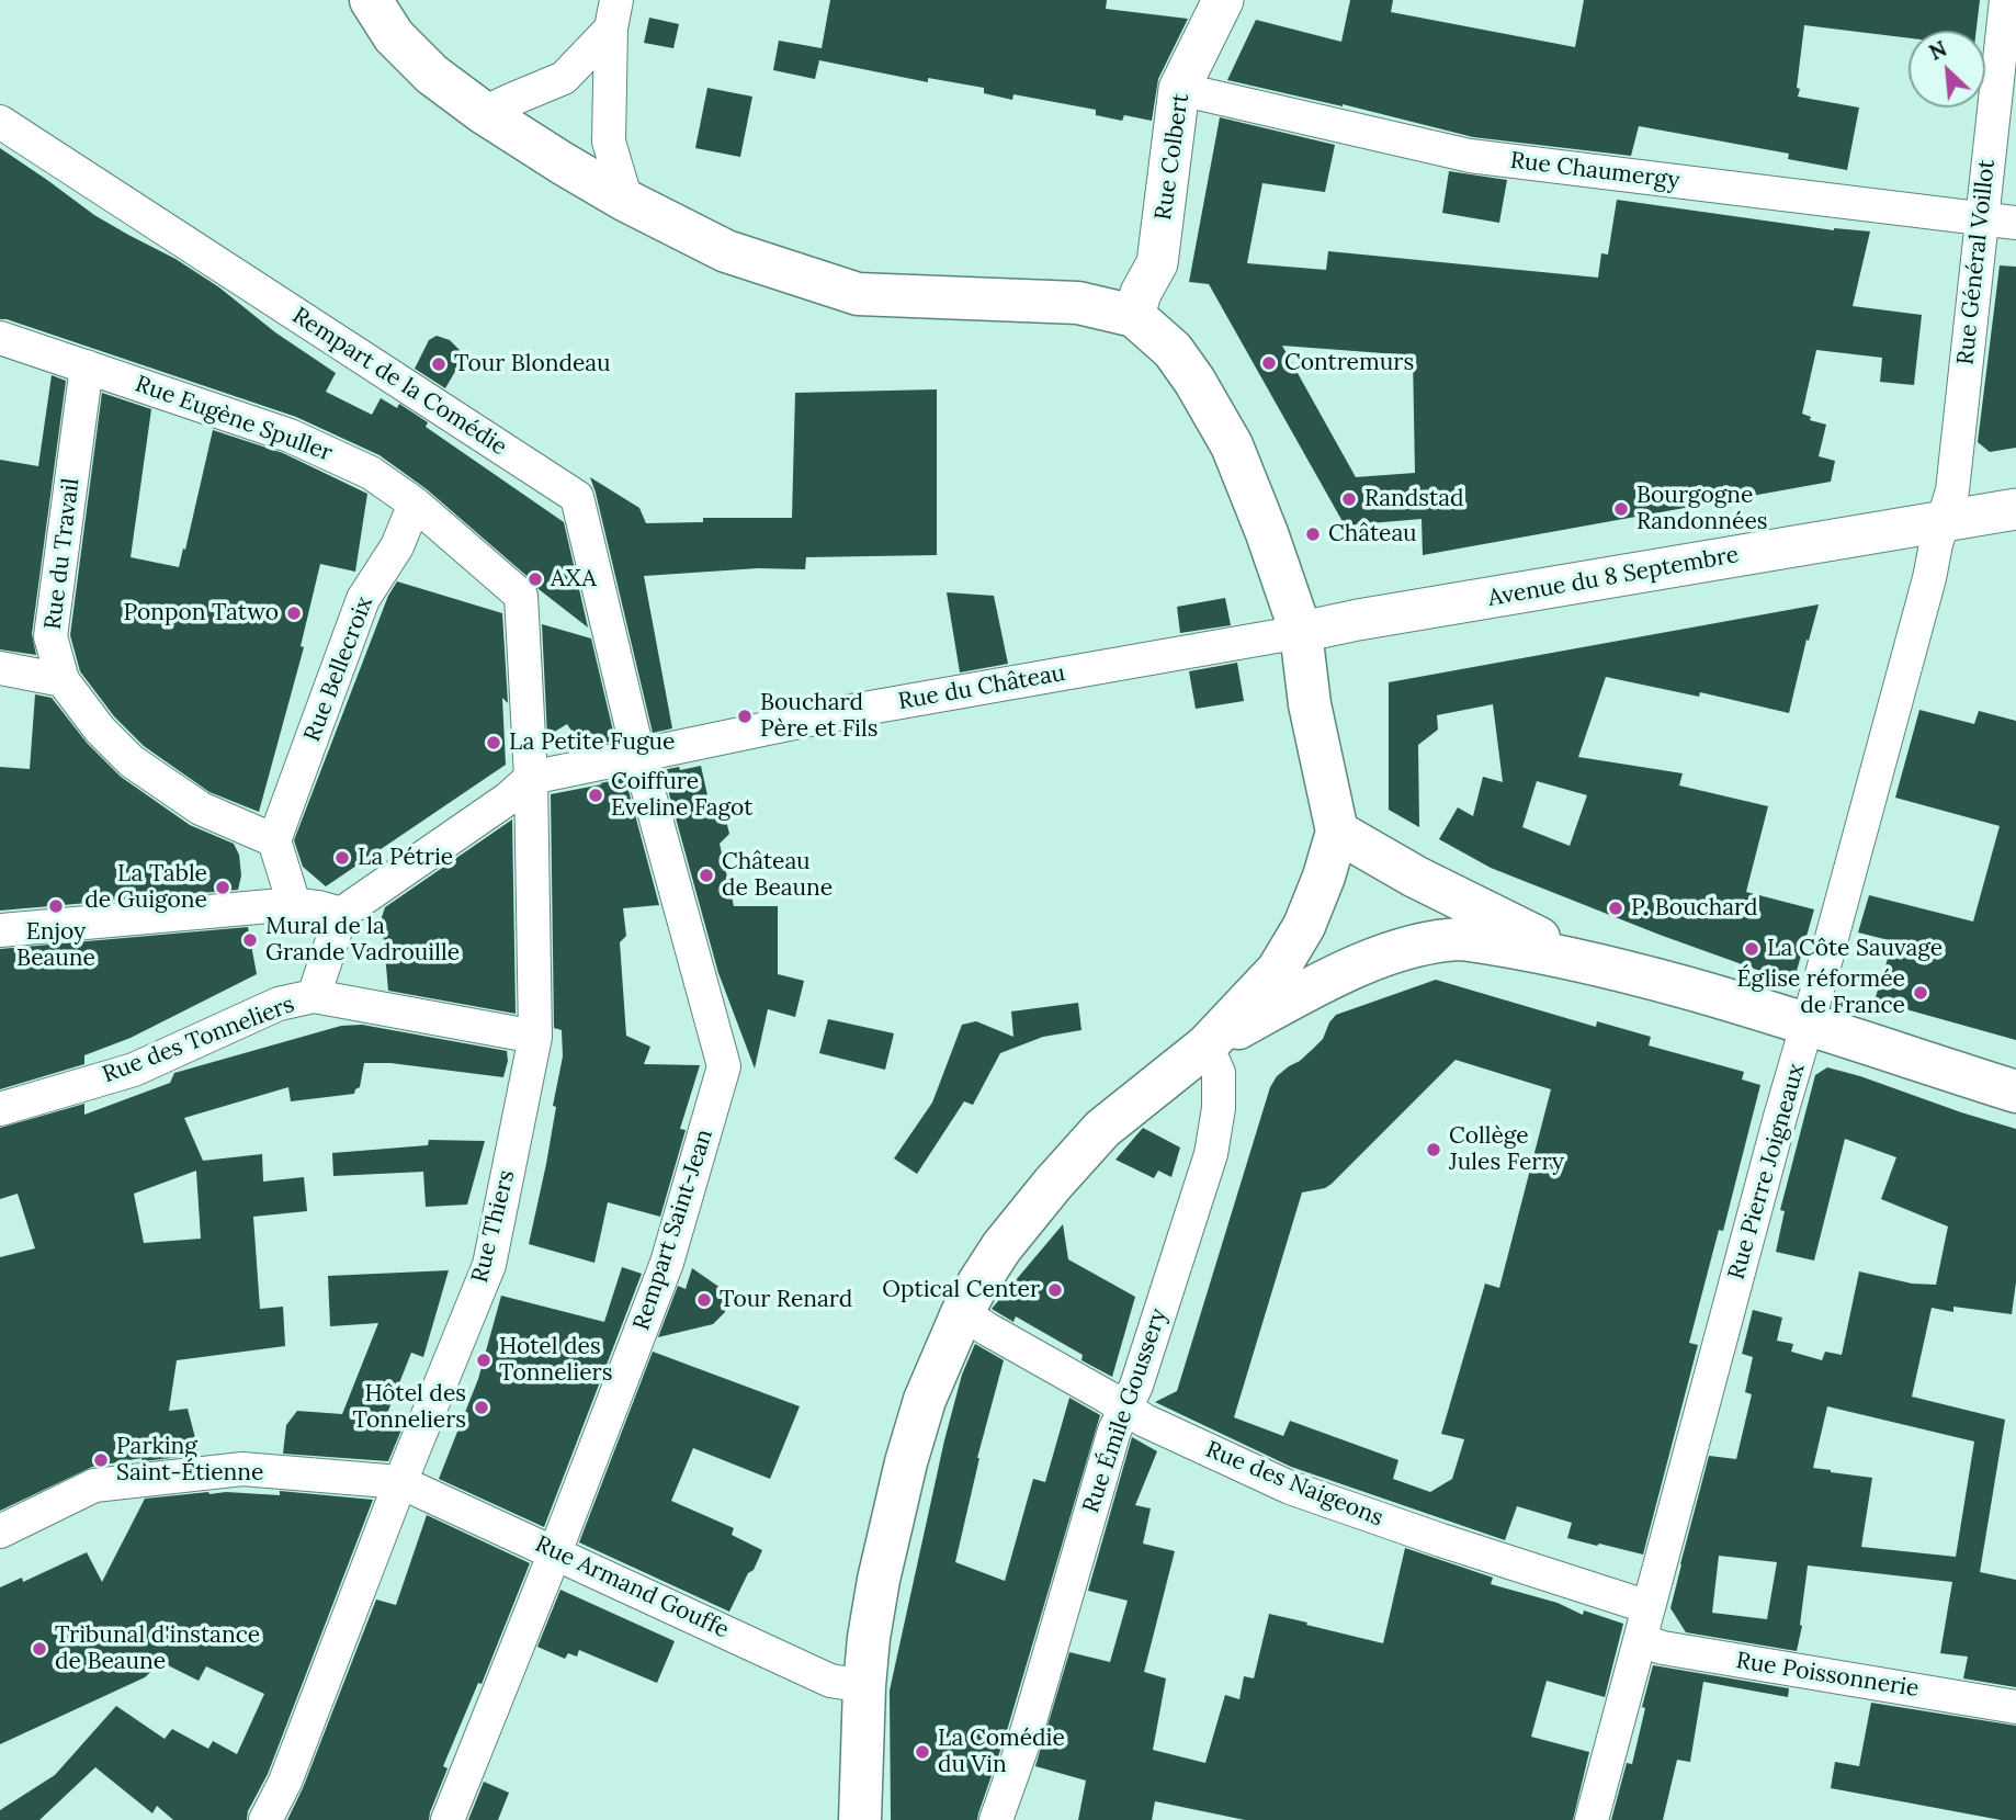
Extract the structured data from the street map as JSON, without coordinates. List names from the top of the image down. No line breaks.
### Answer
{"streets":{"street":["Rue Colbert","Rue Chaumergy","Rue Général Voillot","Rempart de la Comédie","Rue Eugène Spuller","Rue du Travail","Avenue du 8 Septembre","Rue Bellecroix","Rue du Château","Rue des Tonneliers","Rue Pierre Joigneaux","Rue Thiers","Rempart Saint-Jean","Rue Émile Goussery","Rue des Naigeons","Rue Armand Gouffe","Rue Poissonnerie"]},"crossings":[["Rue Colbert","Rue Chaumergy"],["Rue Chaumergy","Rue Général Voillot"],["Rue Général Voillot","Avenue du 8 Septembre"],["Rue Général Voillot","Rue Pierre Joigneaux"],["Rempart de la Comédie","Rue du Château"],["Rempart de la Comédie","Rempart Saint-Jean"],["Rue Eugène Spuller","Rue du Travail"],["Rue Eugène Spuller","Rue Bellecroix"],["Rue Eugène Spuller","Rue du Château"],["Rue Eugène Spuller","Rue Thiers"],["Rue du Travail","Rue Bellecroix"],["Avenue du 8 Septembre","Rue du Château"],["Avenue du 8 Septembre","Rue Pierre Joigneaux"],["Rue du Château","Rue Thiers"],["Rue du Château","Rempart Saint-Jean"],["Rue des Tonneliers","Rue Thiers"],["Rue Pierre Joigneaux","Rue des Naigeons"],["Rue Pierre Joigneaux","Rue Poissonnerie"],["Rue Thiers","Rue Armand Gouffe"],["Rempart Saint-Jean","Rue Armand Gouffe"],["Rue Émile Goussery","Rue des Naigeons"]],"places":["Contremurs","Tour Blondeau","Randstad","Bourgogne Randonnées","Château","AXA","Ponpon Tatwo","Bouchard Père et Fils","La Petite Fugue","Coiffure Eveline Fagot","La Pétrie","Château de Beaune","La Table de Guigone","Enjoy Beaune","P. Bouchard","Mural de la Grande Vadrouille","La Côte Sauvage","Église réformée de France","Collège Jules Ferry","Optical Center","Tour Renard","Hotel des Tonneliers","Hôtel des Tonneliers","Parking Saint-Étienne","Tribunal d'instance de Beaune","La Comédie du Vin"],"north":"top left"}
